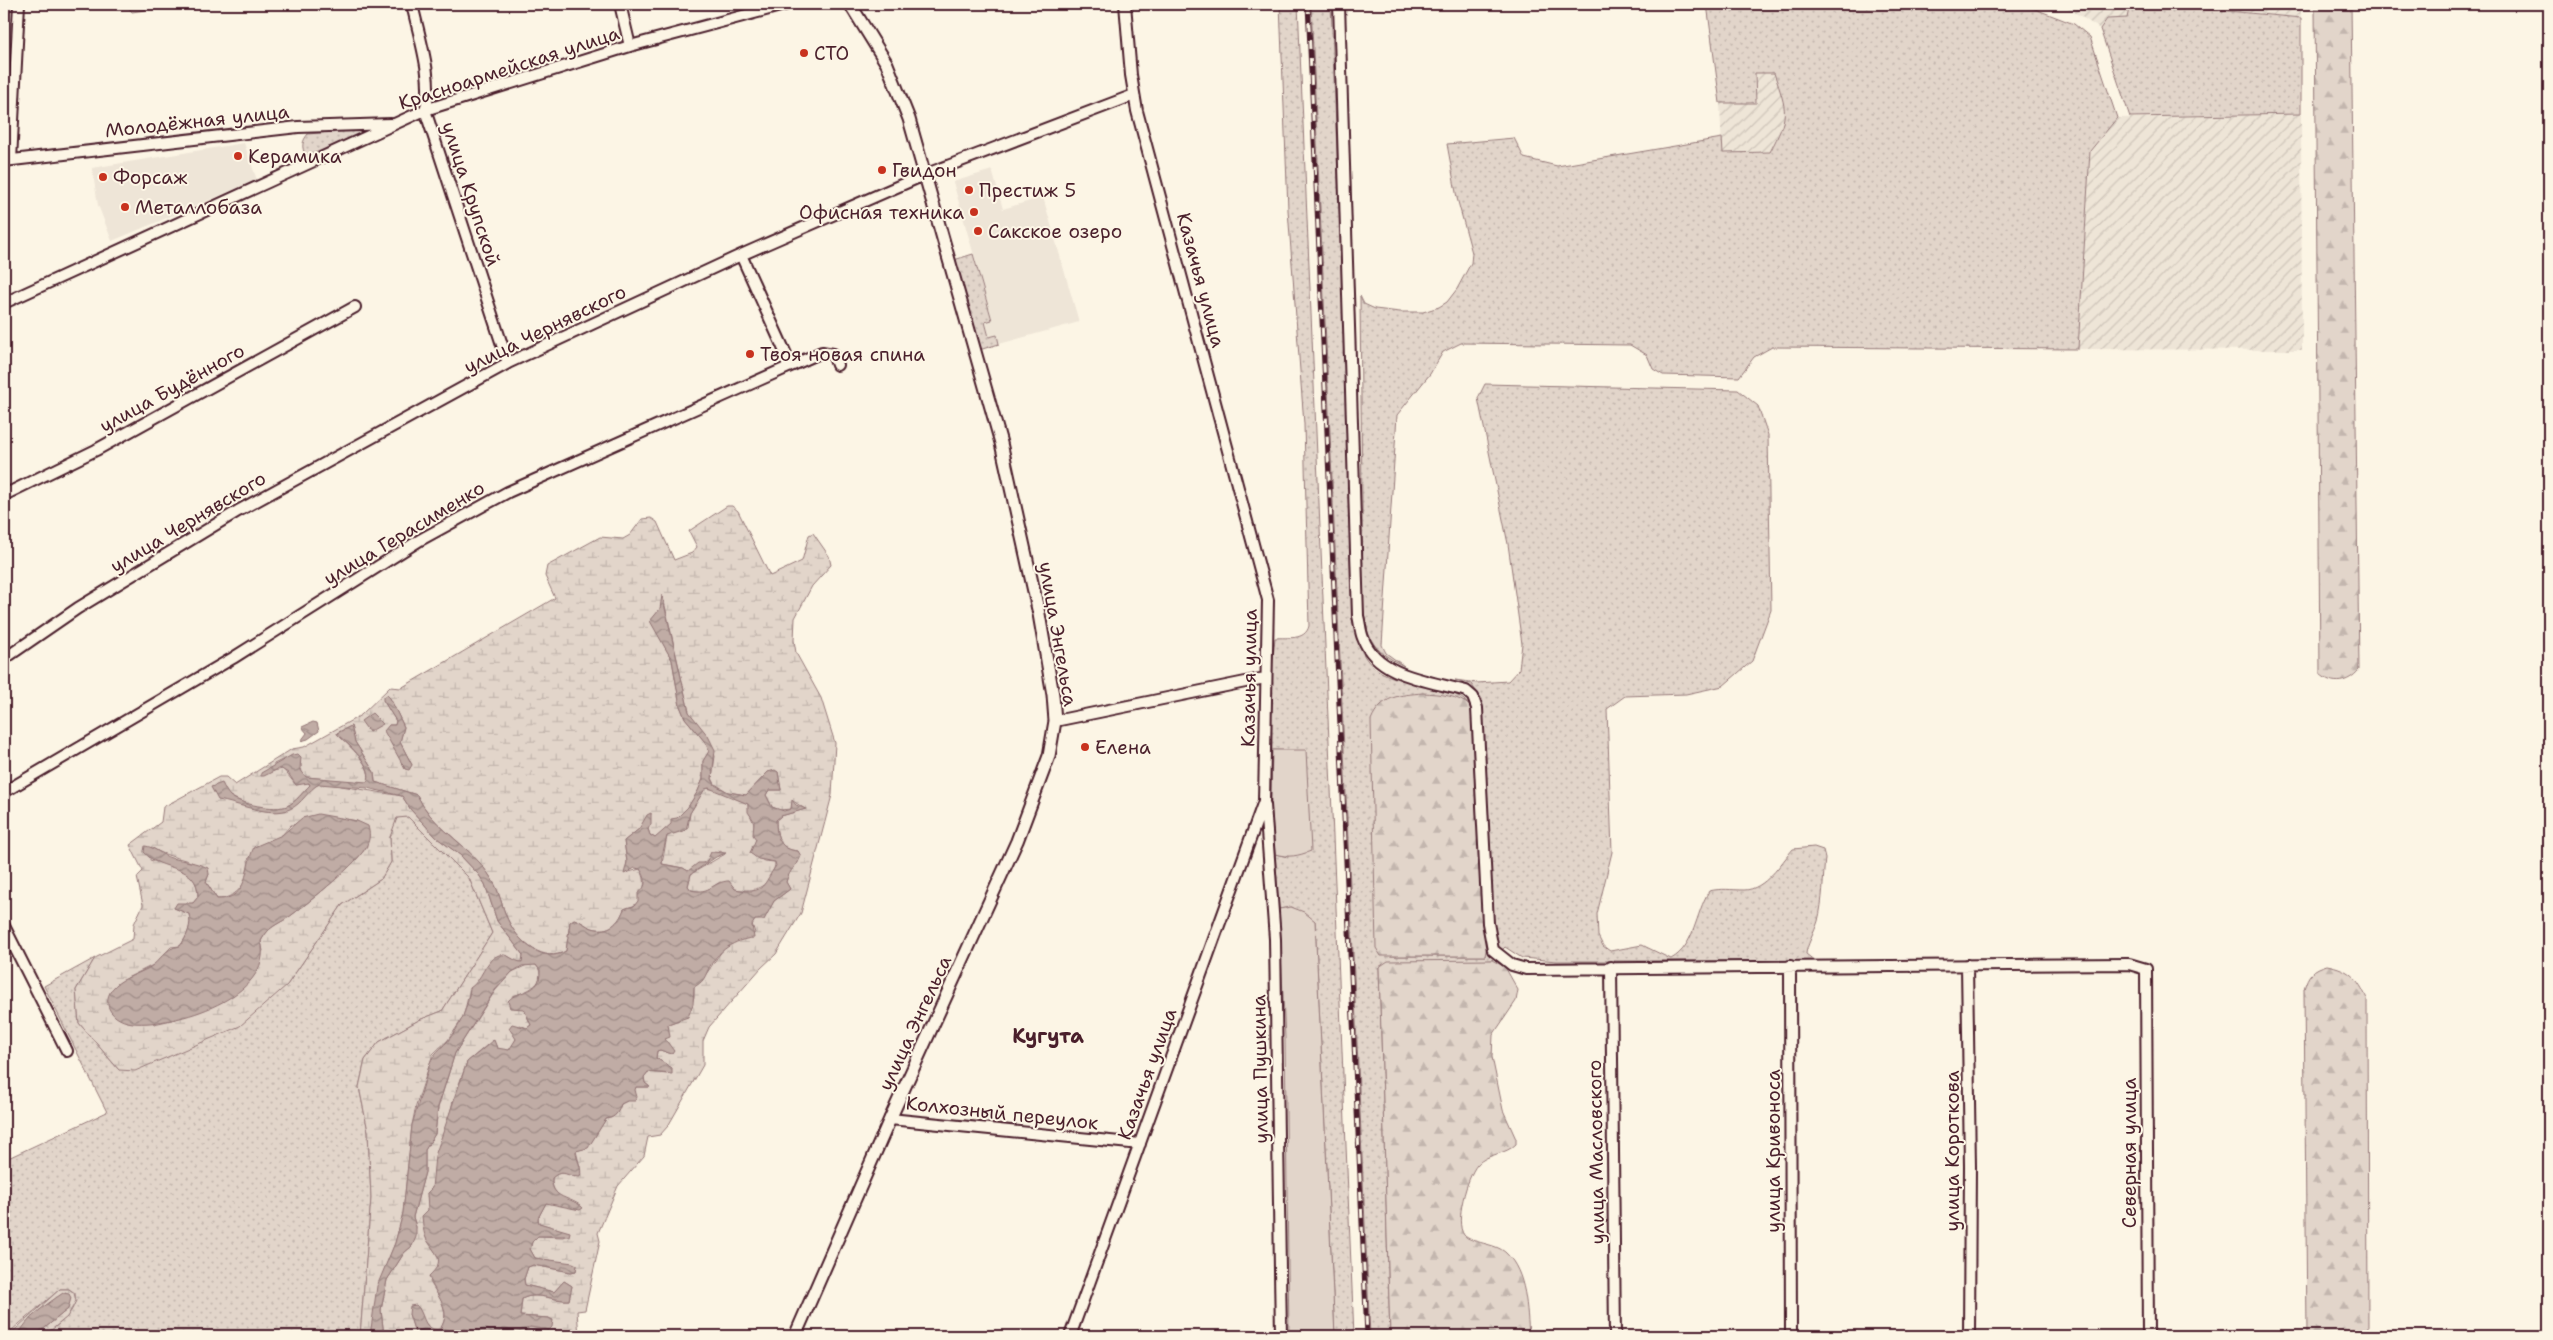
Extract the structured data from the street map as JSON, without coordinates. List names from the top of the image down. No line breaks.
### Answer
{"streets":{"street":["Красноармейская улица","Молодёжная улица","улица Крупской","Казачья улица","улица Чернявского","улица Будённого","улица Герасименко","улица Энгельса","улица Пушкина","Колхозный переулок","улица Кривоноса","улица Короткова","улица Масловского","Северная улица"]},"crossings":[["Красноармейская улица","Молодёжная улица"],["Красноармейская улица","улица Крупской"],["улица Крупской","улица Чернявского"],["Казачья улица","улица Чернявского"],["Казачья улица","улица Пушкина"],["Казачья улица","Колхозный переулок"],["улица Чернявского","улица Энгельса"],["улица Энгельса","Колхозный переулок"],["улица Короткова","Северная улица"]],"districts":["Кугута"],"places":["СТО","Керамика","Гвидон","Форсаж","Престиж 5","Металлобаза","Офисная техника","Сакское озеро","Твоя новая спина","Елена"]}
